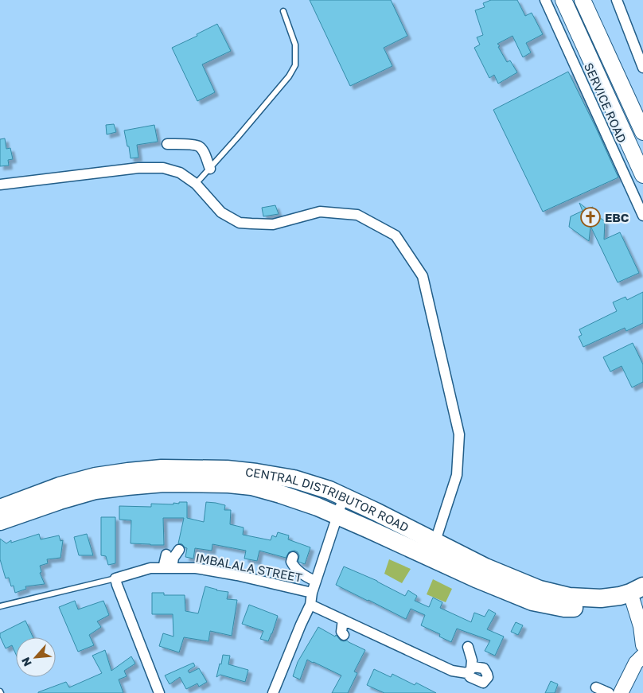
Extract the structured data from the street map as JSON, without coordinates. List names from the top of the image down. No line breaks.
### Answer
{"streets":{"highway":["CENTRAL DISTRIBUTOR ROAD"],"street":["SERVICE ROAD","IMBALALA STREET"]},"places":{"church":["EBC"]},"north":"bottom left"}
